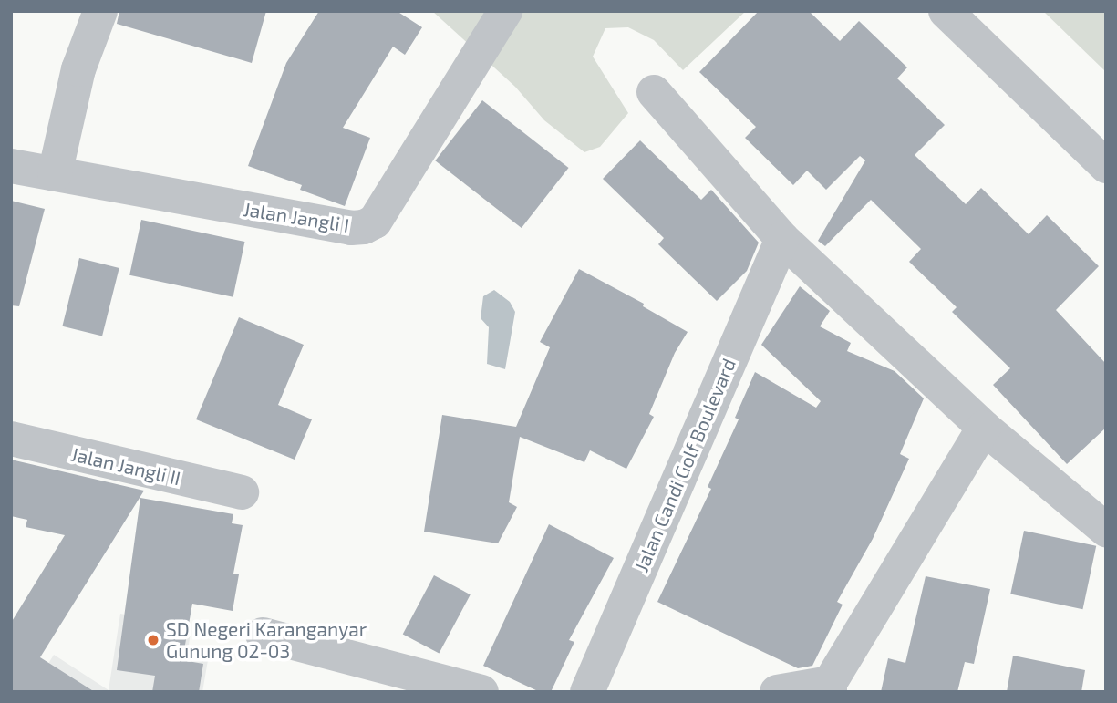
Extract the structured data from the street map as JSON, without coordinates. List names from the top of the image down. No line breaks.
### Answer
{"streets":{"street":["Jalan Jangli I","Jalan Candi Golf Boulevard","Jalan Jangli II"]},"places":["SD Negeri Karanganyar Gunung 02-03"]}
